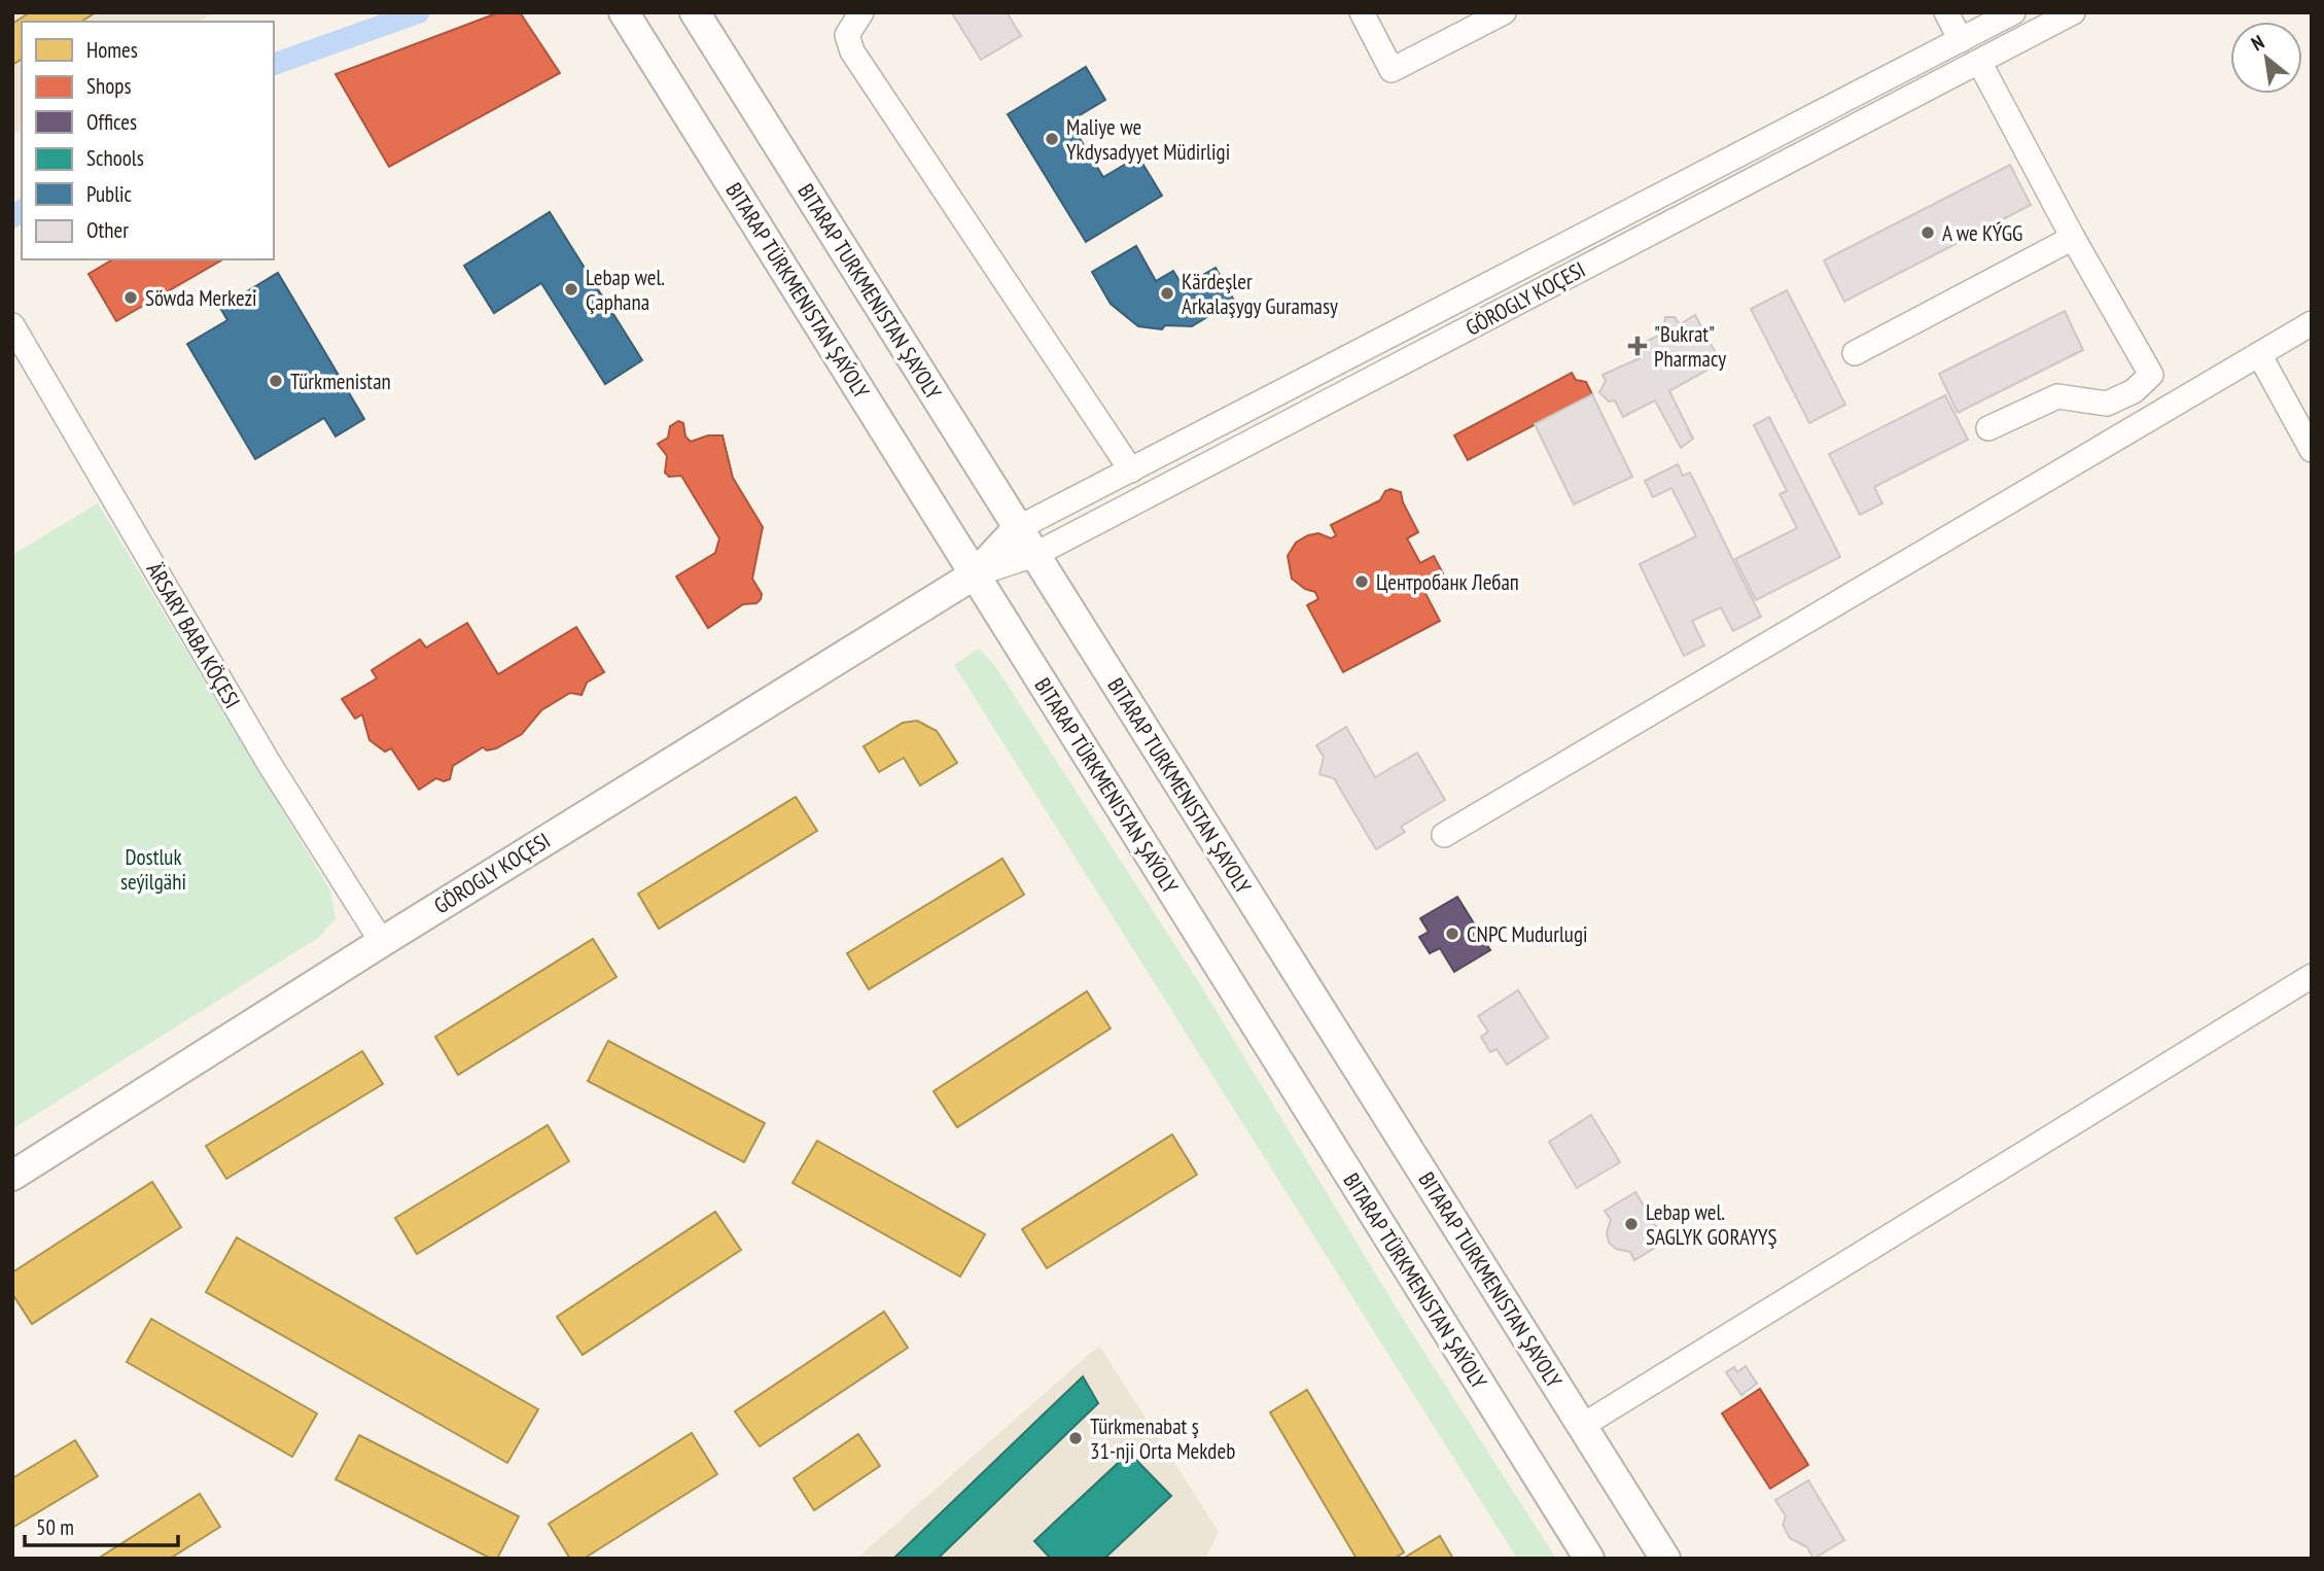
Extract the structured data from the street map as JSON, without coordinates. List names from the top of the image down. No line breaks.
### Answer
{"streets":{"main road":["BITARAP TÜRKMENISTAN ŞAÝOLY","BITARAP TURKMENISTAN ŞAYOLY","GÖROGLY KOÇESI"],"street":["ÄRSARY BABA KÖÇESI"]},"crossings":[["BITARAP TÜRKMENISTAN ŞAÝOLY","GÖROGLY KOÇESI"],["BITARAP TURKMENISTAN ŞAYOLY","GÖROGLY KOÇESI"],["GÖROGLY KOÇESI","ÄRSARY BABA KÖÇESI"]],"parks":["Dostluk seýilgähi"],"places":{"other":["Maliye we Ykdysadyyet Müdirligi","A we KÝGG","Lebap wel. Çaphana","Kärdeşler Arkalaşygy Guramasy","Söwda Merkezi","Türkmenistan","Центробанк Лебап","CNPC Mudurlugi","Lebap wel. SAGLYK GORAYYŞ","Türkmenabat ş 31-nji Orta Mekdeb"],"health":["\"Bukrat\" Pharmacy"]},"legend":["Homes","Shops","Offices","Schools","Public","Other"],"scale_bar":"50 m","north":"top left"}
